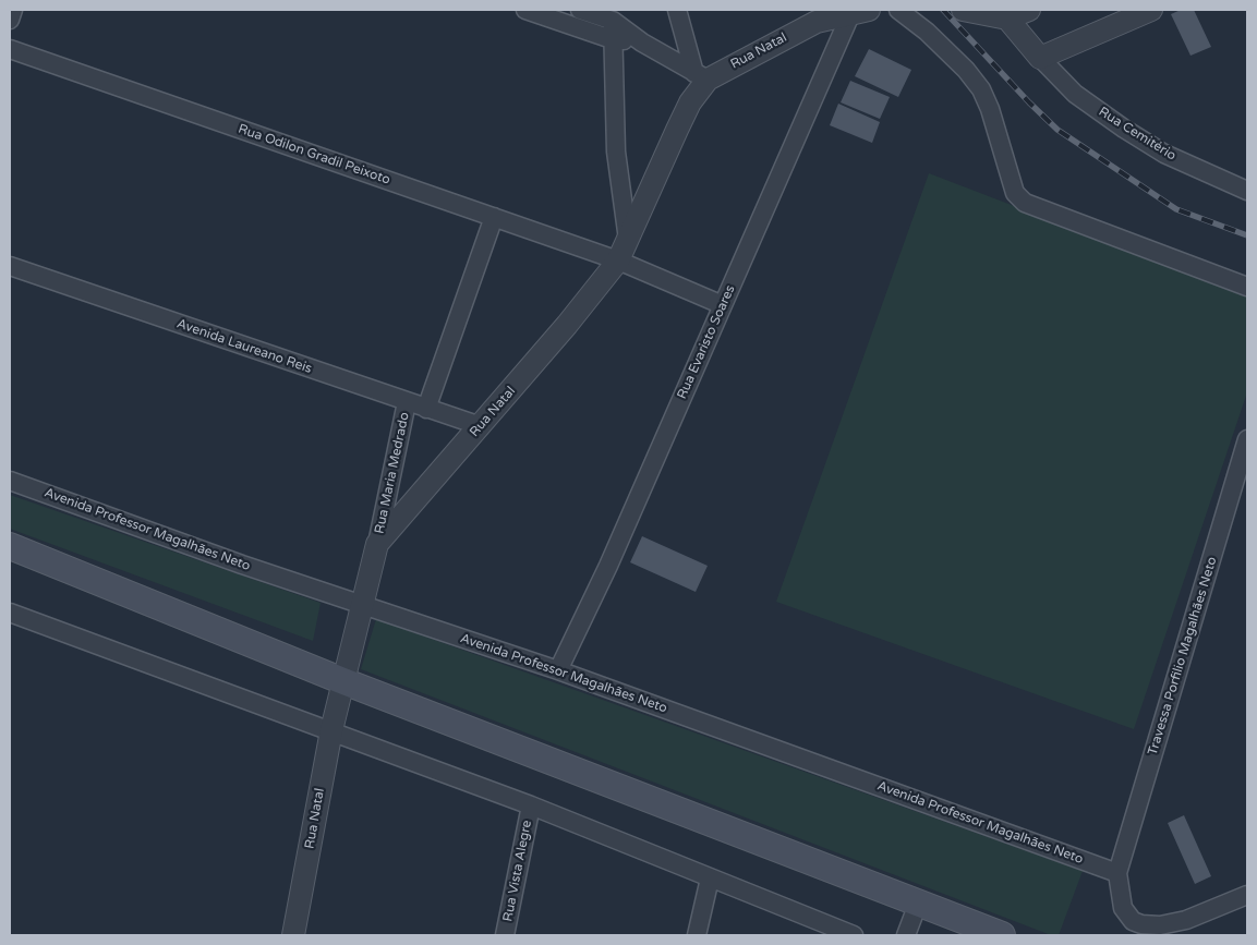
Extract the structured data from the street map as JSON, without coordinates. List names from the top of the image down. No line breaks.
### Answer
{"streets":{"street":["Rua Natal","Rua Cemitério","Rua Odilon Gradil Peixoto","Rua Evaristo Soares","Avenida Laureano Reis","Rua Maria Medrado","Avenida Professor Magalhães Neto","Travessa Porfilio Magalhães Neto","Rua Vista Alegre"]},"crossings":[["Rua Natal","Rua Odilon Gradil Peixoto"],["Rua Natal","Rua Evaristo Soares"],["Rua Natal","Avenida Laureano Reis"],["Rua Natal","Rua Maria Medrado"],["Rua Natal","Avenida Professor Magalhães Neto"],["Rua Odilon Gradil Peixoto","Rua Evaristo Soares"],["Rua Evaristo Soares","Avenida Professor Magalhães Neto"],["Avenida Laureano Reis","Rua Maria Medrado"],["Avenida Professor Magalhães Neto","Travessa Porfilio Magalhães Neto"]]}
